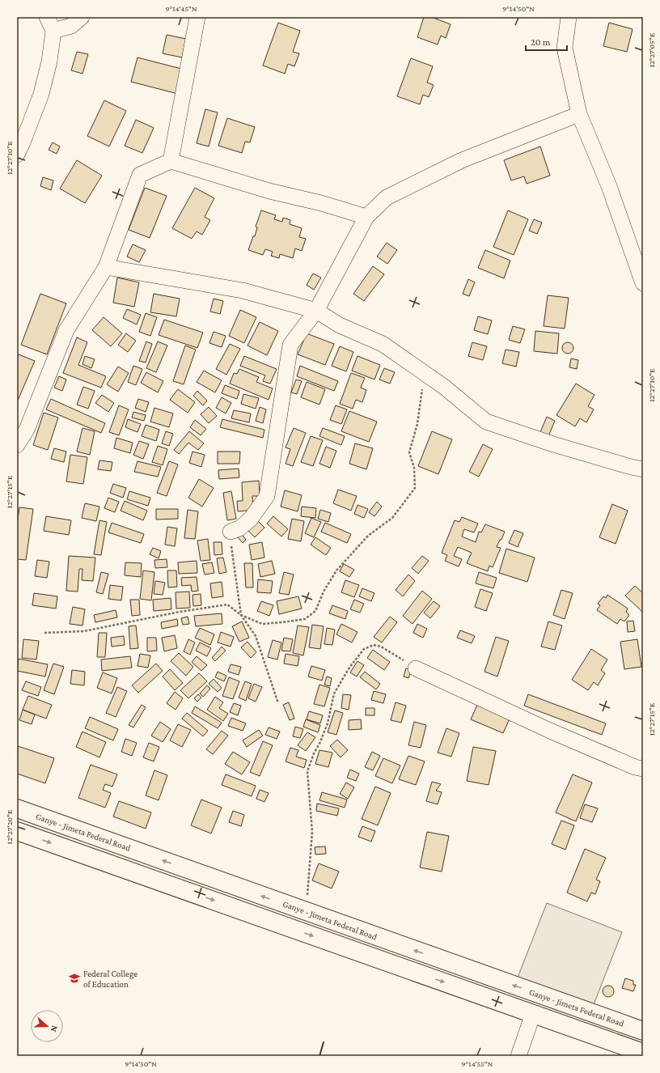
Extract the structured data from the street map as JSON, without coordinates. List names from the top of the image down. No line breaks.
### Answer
{"streets":{"main road":["Ganye - Jimeta Federal Road"]},"places":{"school or university":["Federal College of Education"]},"scale_bar":"20 m","north":"right","coordinates":["9°14'45\"N","9°14'50\"N","12°27'05\"E","12°27'10\"E","12°27'15\"E","12°27'20\"E","9°14'55\"N"]}
